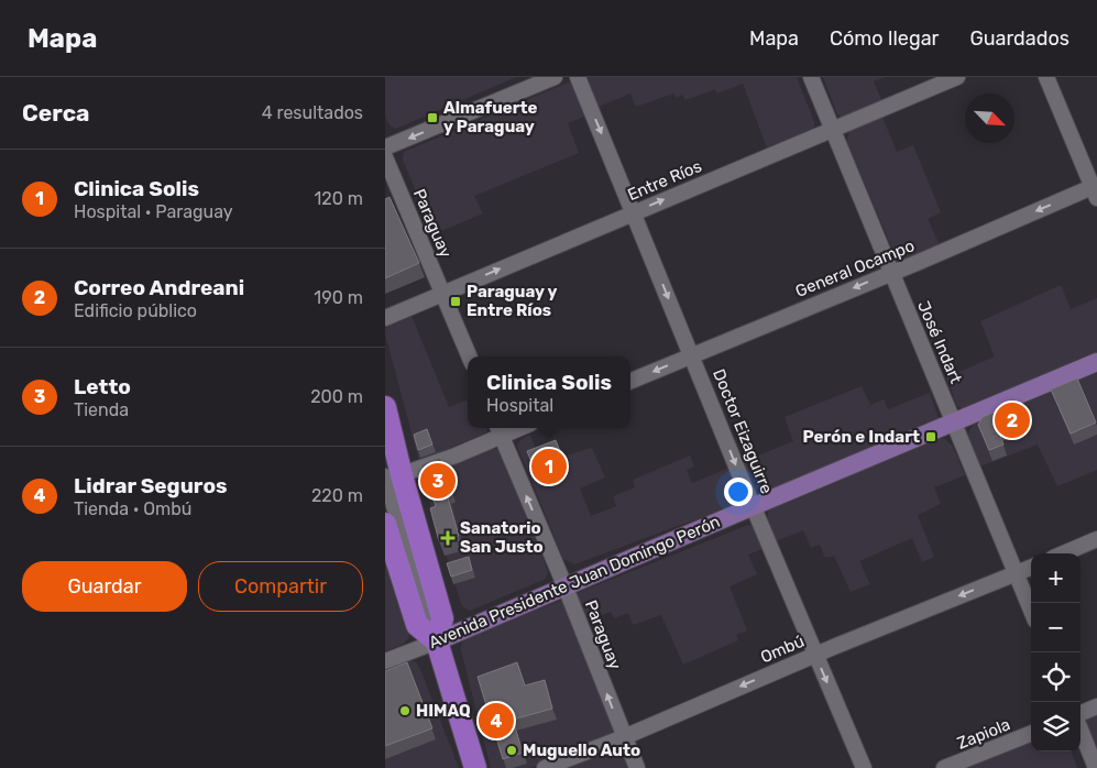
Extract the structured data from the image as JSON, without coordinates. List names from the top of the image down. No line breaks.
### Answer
{"streets":{"main road":["Avenida Presidente Juan Domingo Perón"],"street":["Entre Ríos","Paraguay","General Ocampo","José Indart","Doctor Eizaguirre","Ombú","Zapiola"]},"crossings":[["Entre Ríos","Paraguay"],["Entre Ríos","José Indart"],["Entre Ríos","Doctor Eizaguirre"],["Paraguay","Avenida Presidente Juan Domingo Perón"],["Paraguay","Ombú"],["General Ocampo","José Indart"],["General Ocampo","Doctor Eizaguirre"],["José Indart","Avenida Presidente Juan Domingo Perón"],["José Indart","Ombú"],["Doctor Eizaguirre","Avenida Presidente Juan Domingo Perón"],["Doctor Eizaguirre","Ombú"]],"one_way":["Entre Ríos","Paraguay","General Ocampo","Doctor Eizaguirre","Ombú"],"places":{"transit":["Almafuerte y Paraguay","Paraguay y Entre Ríos","Perón e Indart"],"health":["Sanatorio San Justo"],"other":["HIMAQ","Muguello Auto"]},"north":"bottom right","page":{"header":"Mapa","nav":["Mapa","Cómo llegar","Guardados"],"heading":["Cerca","4 resultados"],"list":[{"mark":"1","name":"Clinica Solis","note":"Hospital · Paraguay","value":"120 m"},{"mark":"2","name":"Correo Andreani","note":"Edificio público","value":"190 m"},{"mark":"3","name":"Letto","note":"Tienda","value":"200 m"},{"mark":"4","name":"Lidrar Seguros","note":"Tienda · Ombú","value":"220 m"}],"popup":["Clinica Solis","Hospital"],"pins":["2","1","3","4"],"buttons":["Guardar","Compartir"],"map_buttons":["+","−"]}}
